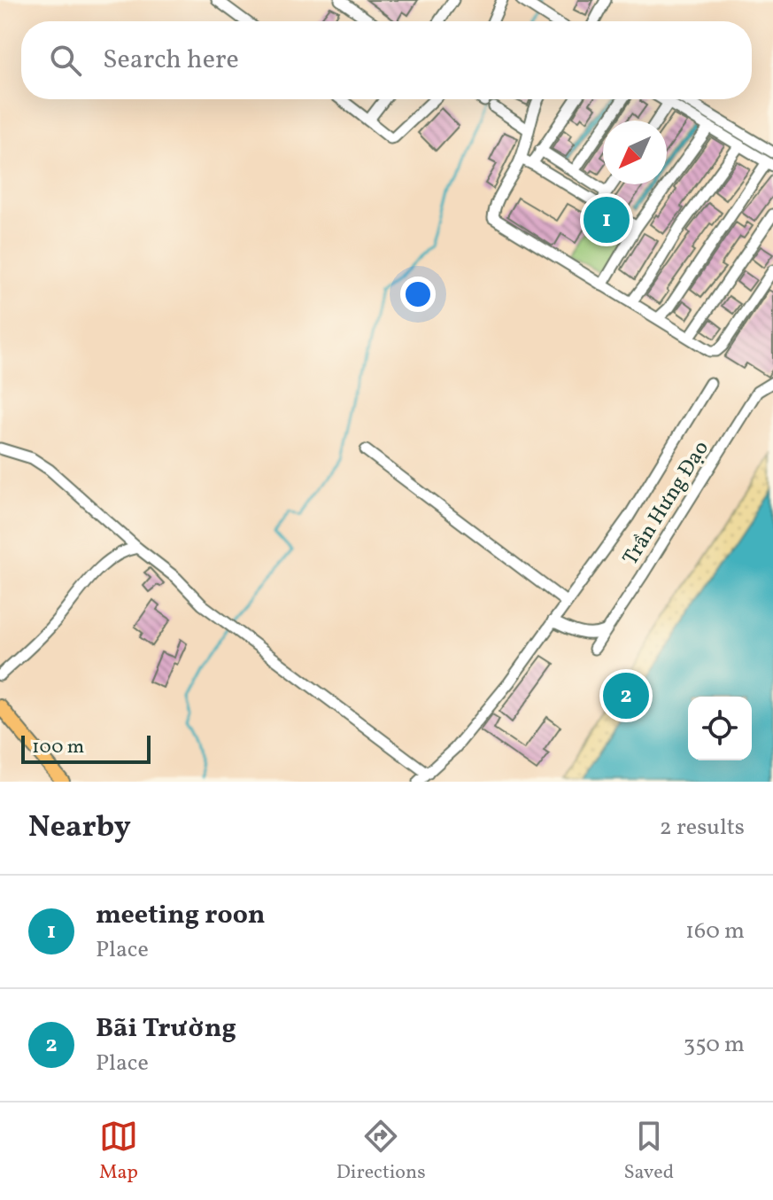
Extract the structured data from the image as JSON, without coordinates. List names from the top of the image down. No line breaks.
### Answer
{"streets":{"street":["Trần Hưng Đạo"]},"scale_bar":"100 m","north":"bottom left","page":{"search":"Search here","pins":["1","2"],"scale":"100 m","heading":["Nearby","2 results"],"list":[{"mark":"1","name":"meeting roon","note":"Place","value":"160 m"},{"mark":"2","name":"Bãi Trường","note":"Place","value":"350 m"}],"nav":["Map","Directions","Saved"]}}
